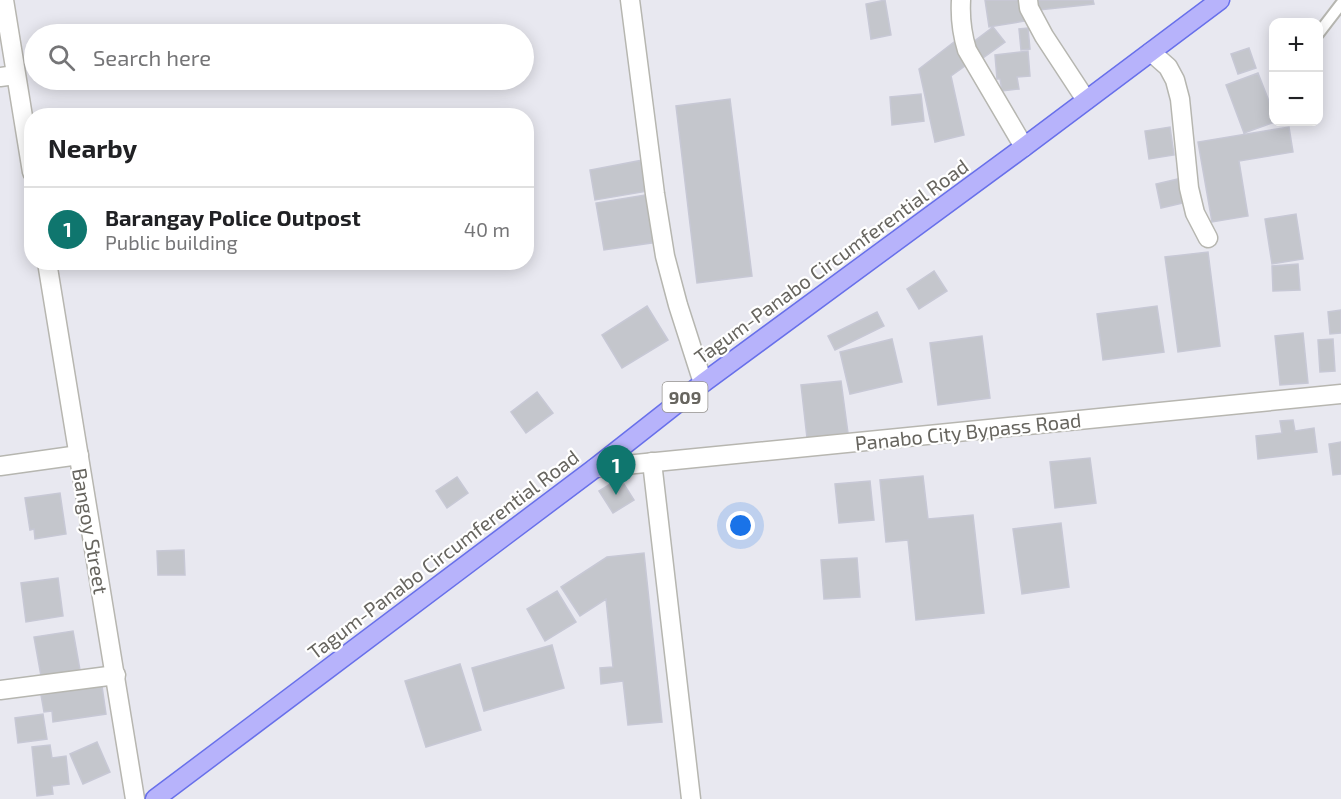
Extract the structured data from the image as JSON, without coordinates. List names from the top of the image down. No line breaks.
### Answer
{"streets":{"main road":["Tagum-Panabo Circumferential Road","909","Panabo City Bypass Road","Bangoy Street"]},"crossings":[["Tagum-Panabo Circumferential Road","Panabo City Bypass Road"]],"page":{"map_buttons":["+","−"],"search":"Search here","heading":"Nearby","list":[{"mark":"1","name":"Barangay Police Outpost","note":"Public building","value":"40 m"}],"pins":"1"}}
